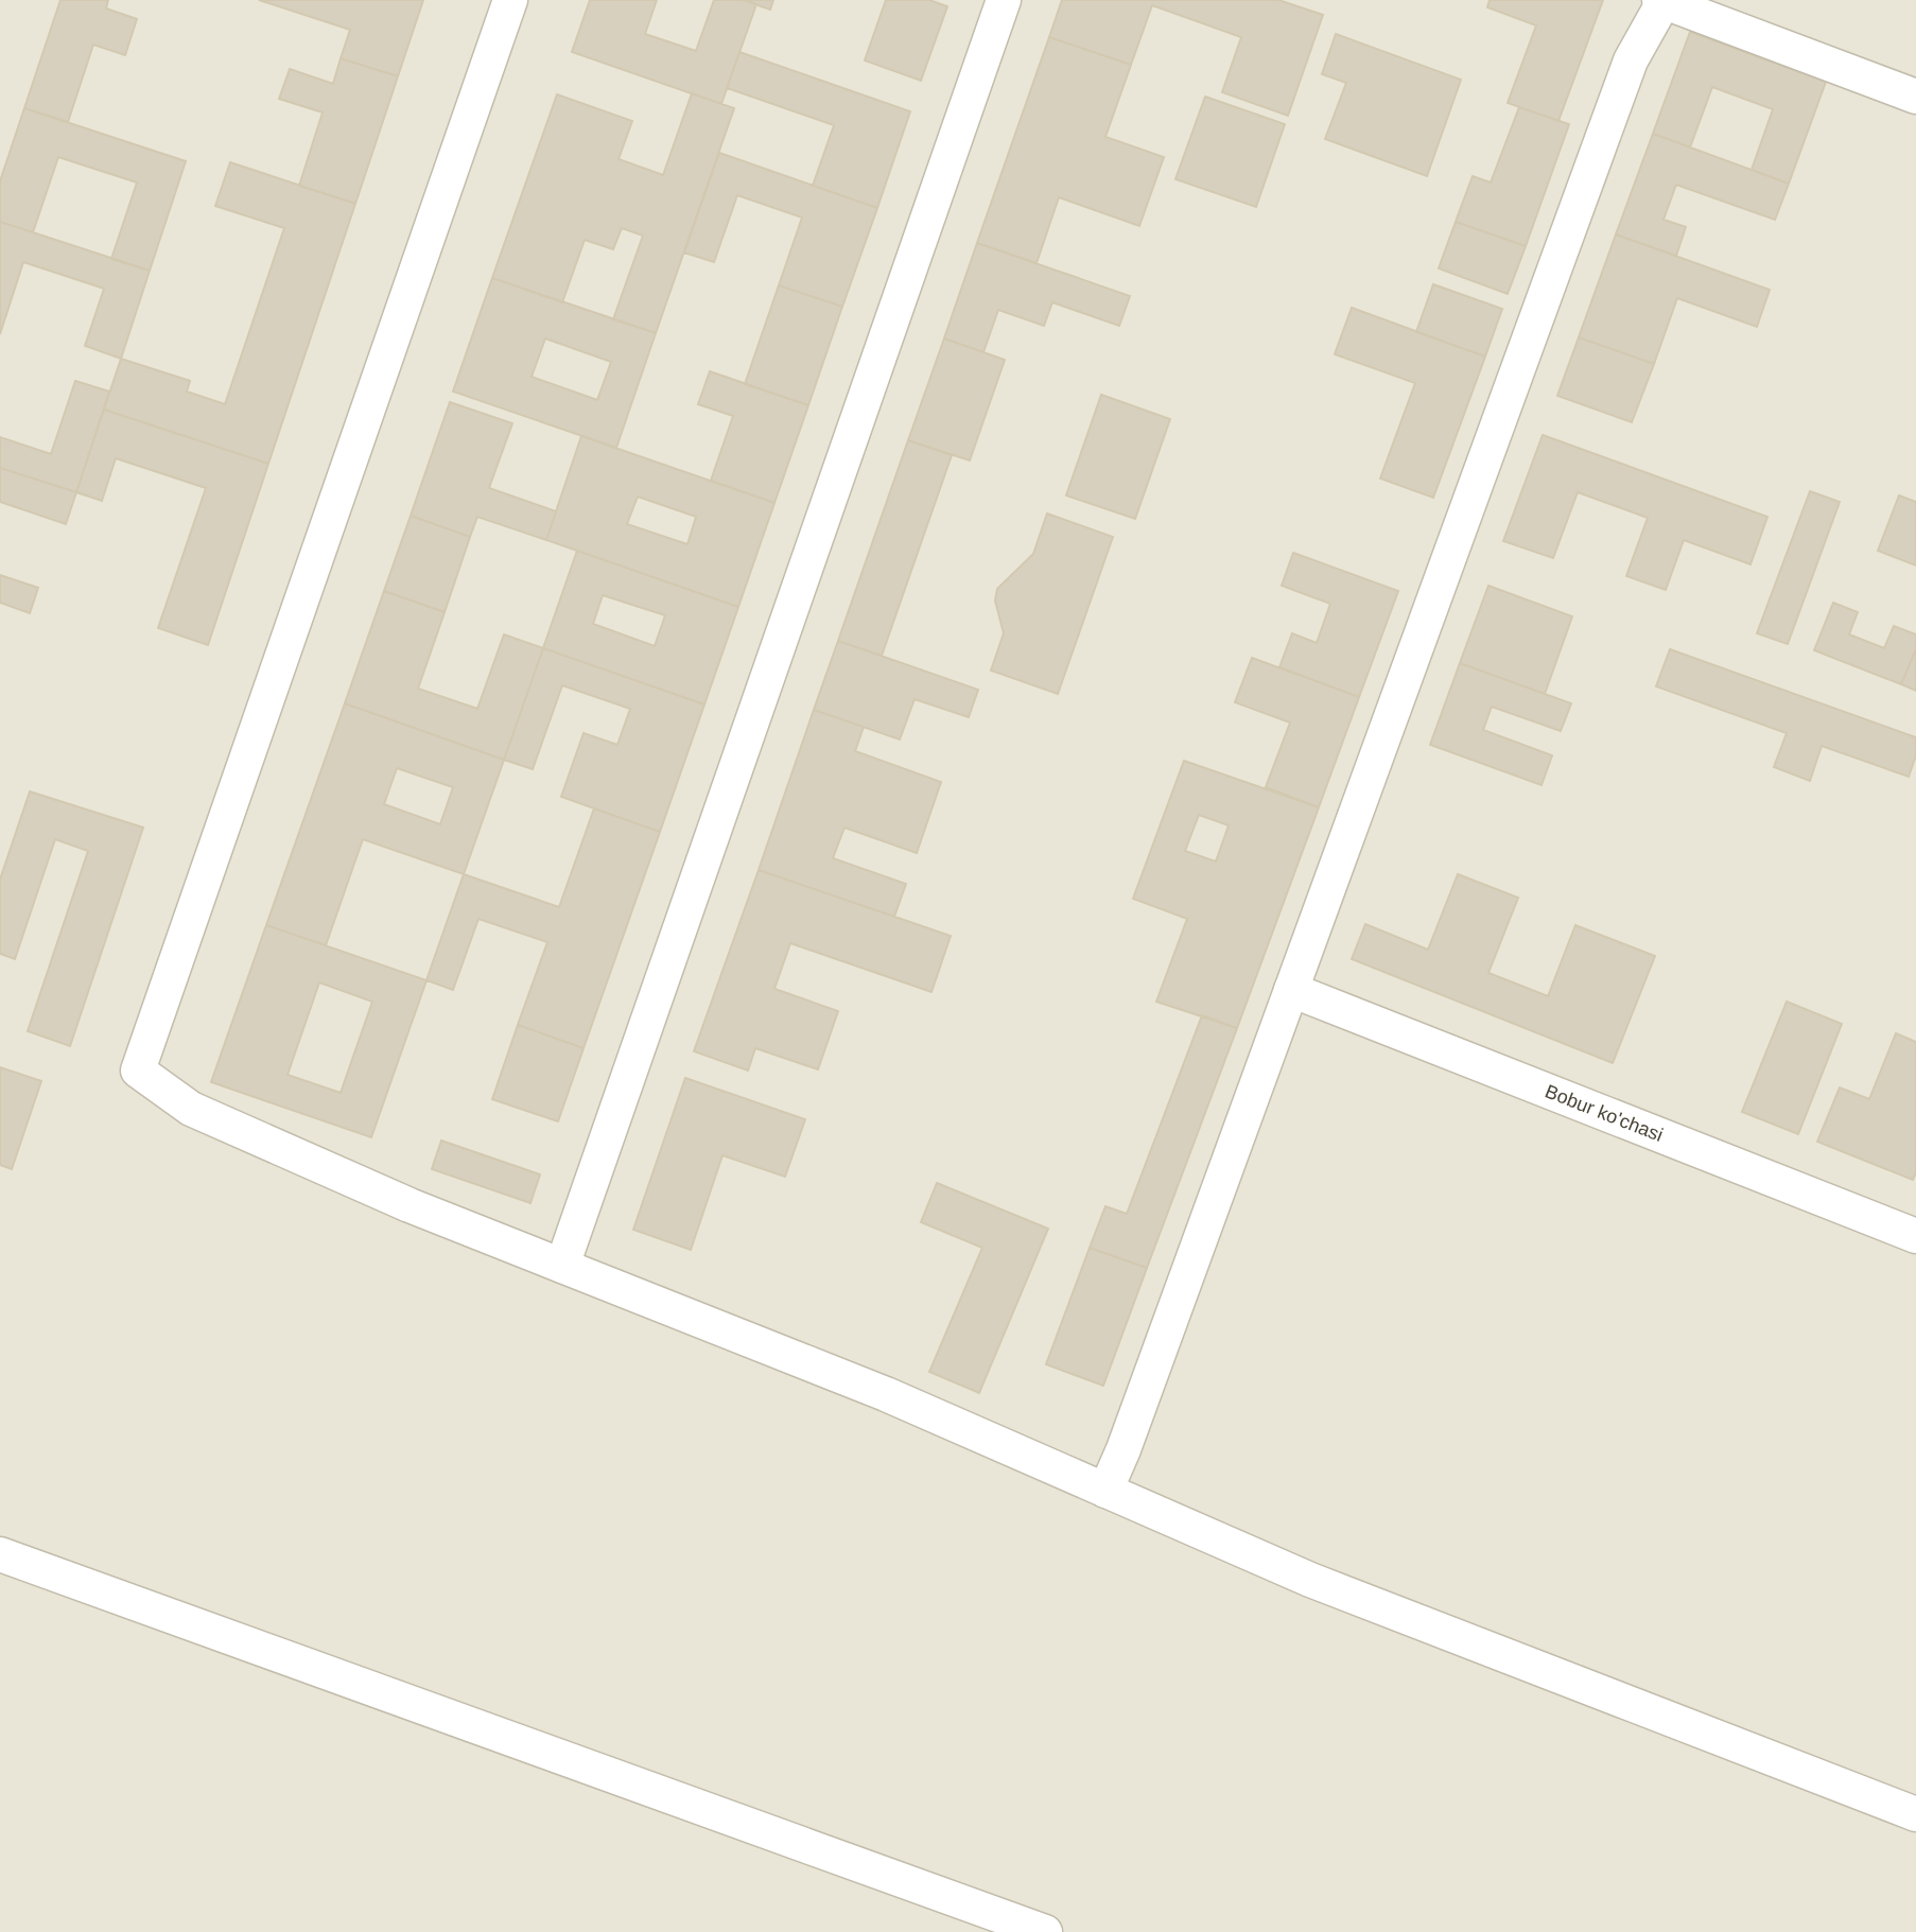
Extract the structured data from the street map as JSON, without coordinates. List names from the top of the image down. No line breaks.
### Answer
{"streets":{"street":["Bobur ko'chasi"]}}
